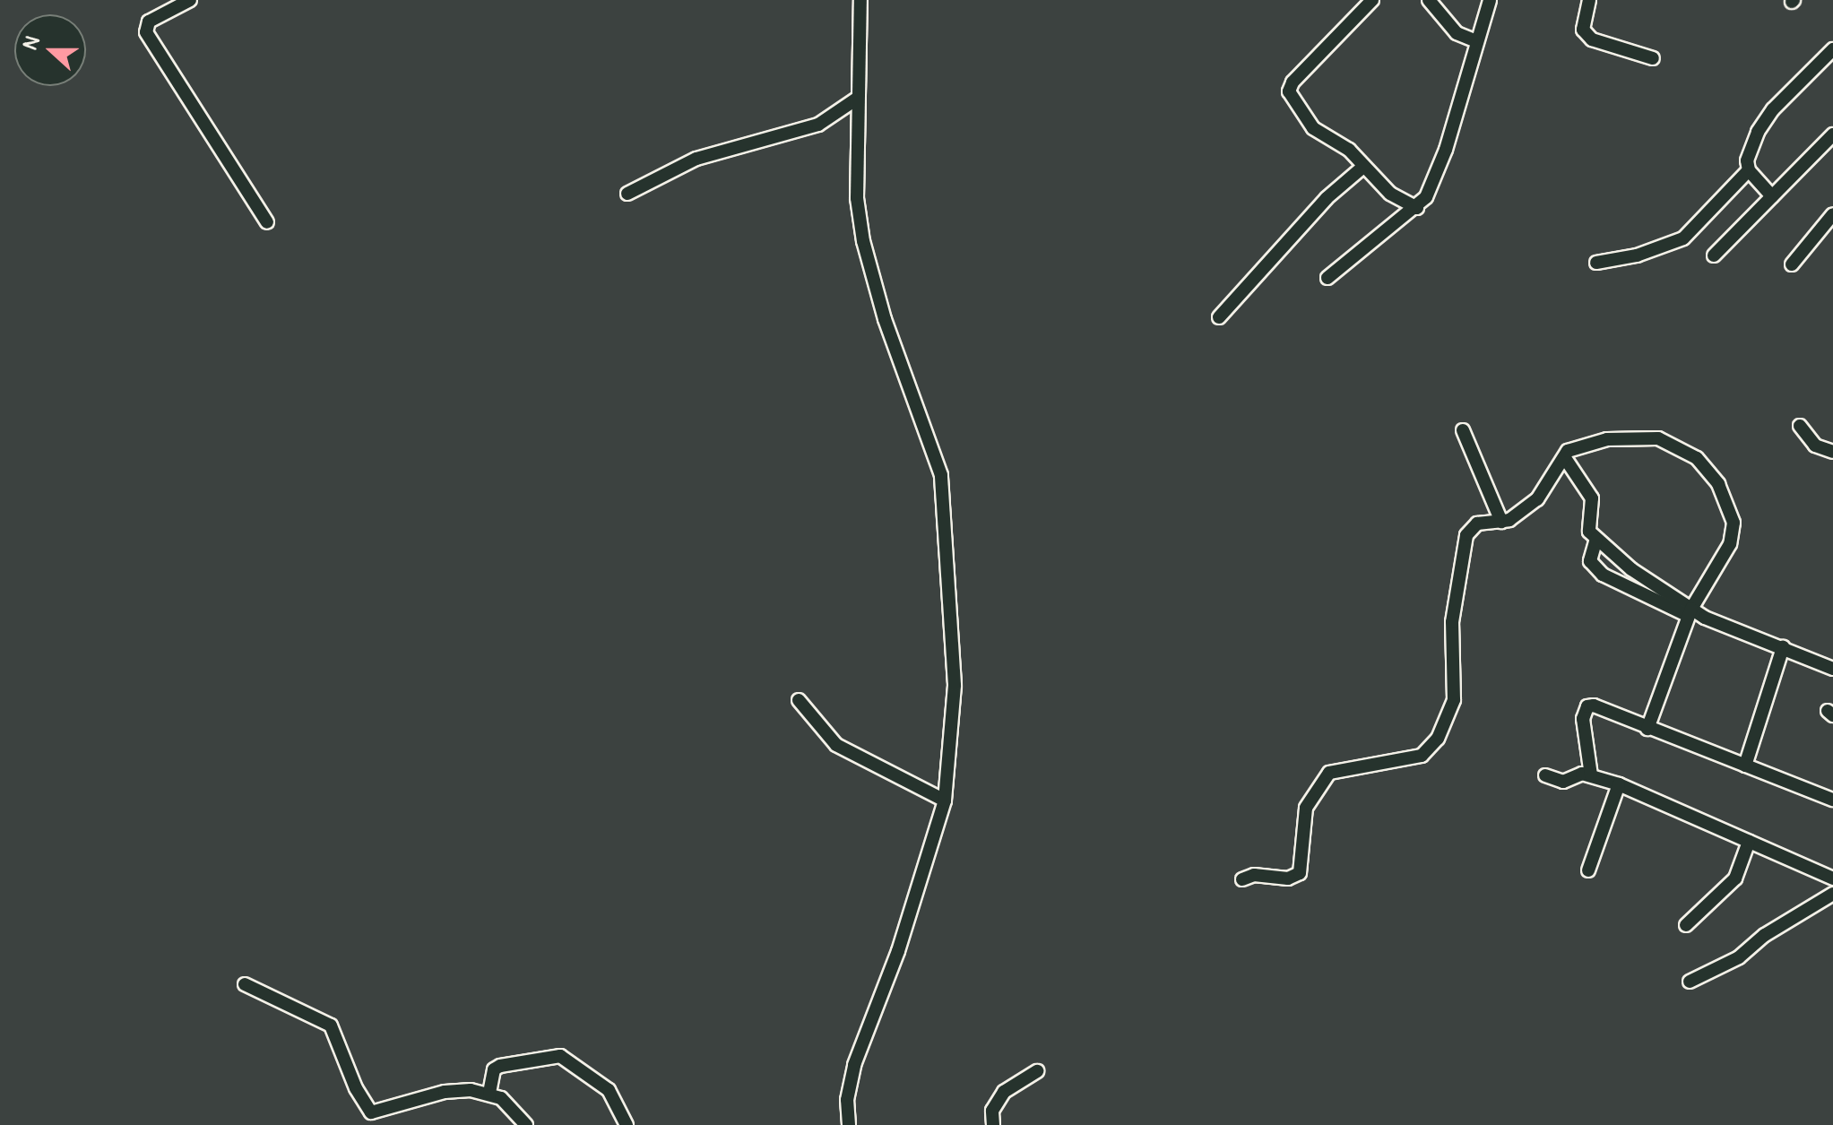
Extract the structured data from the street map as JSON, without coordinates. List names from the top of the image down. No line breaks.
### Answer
{"north":"left"}
